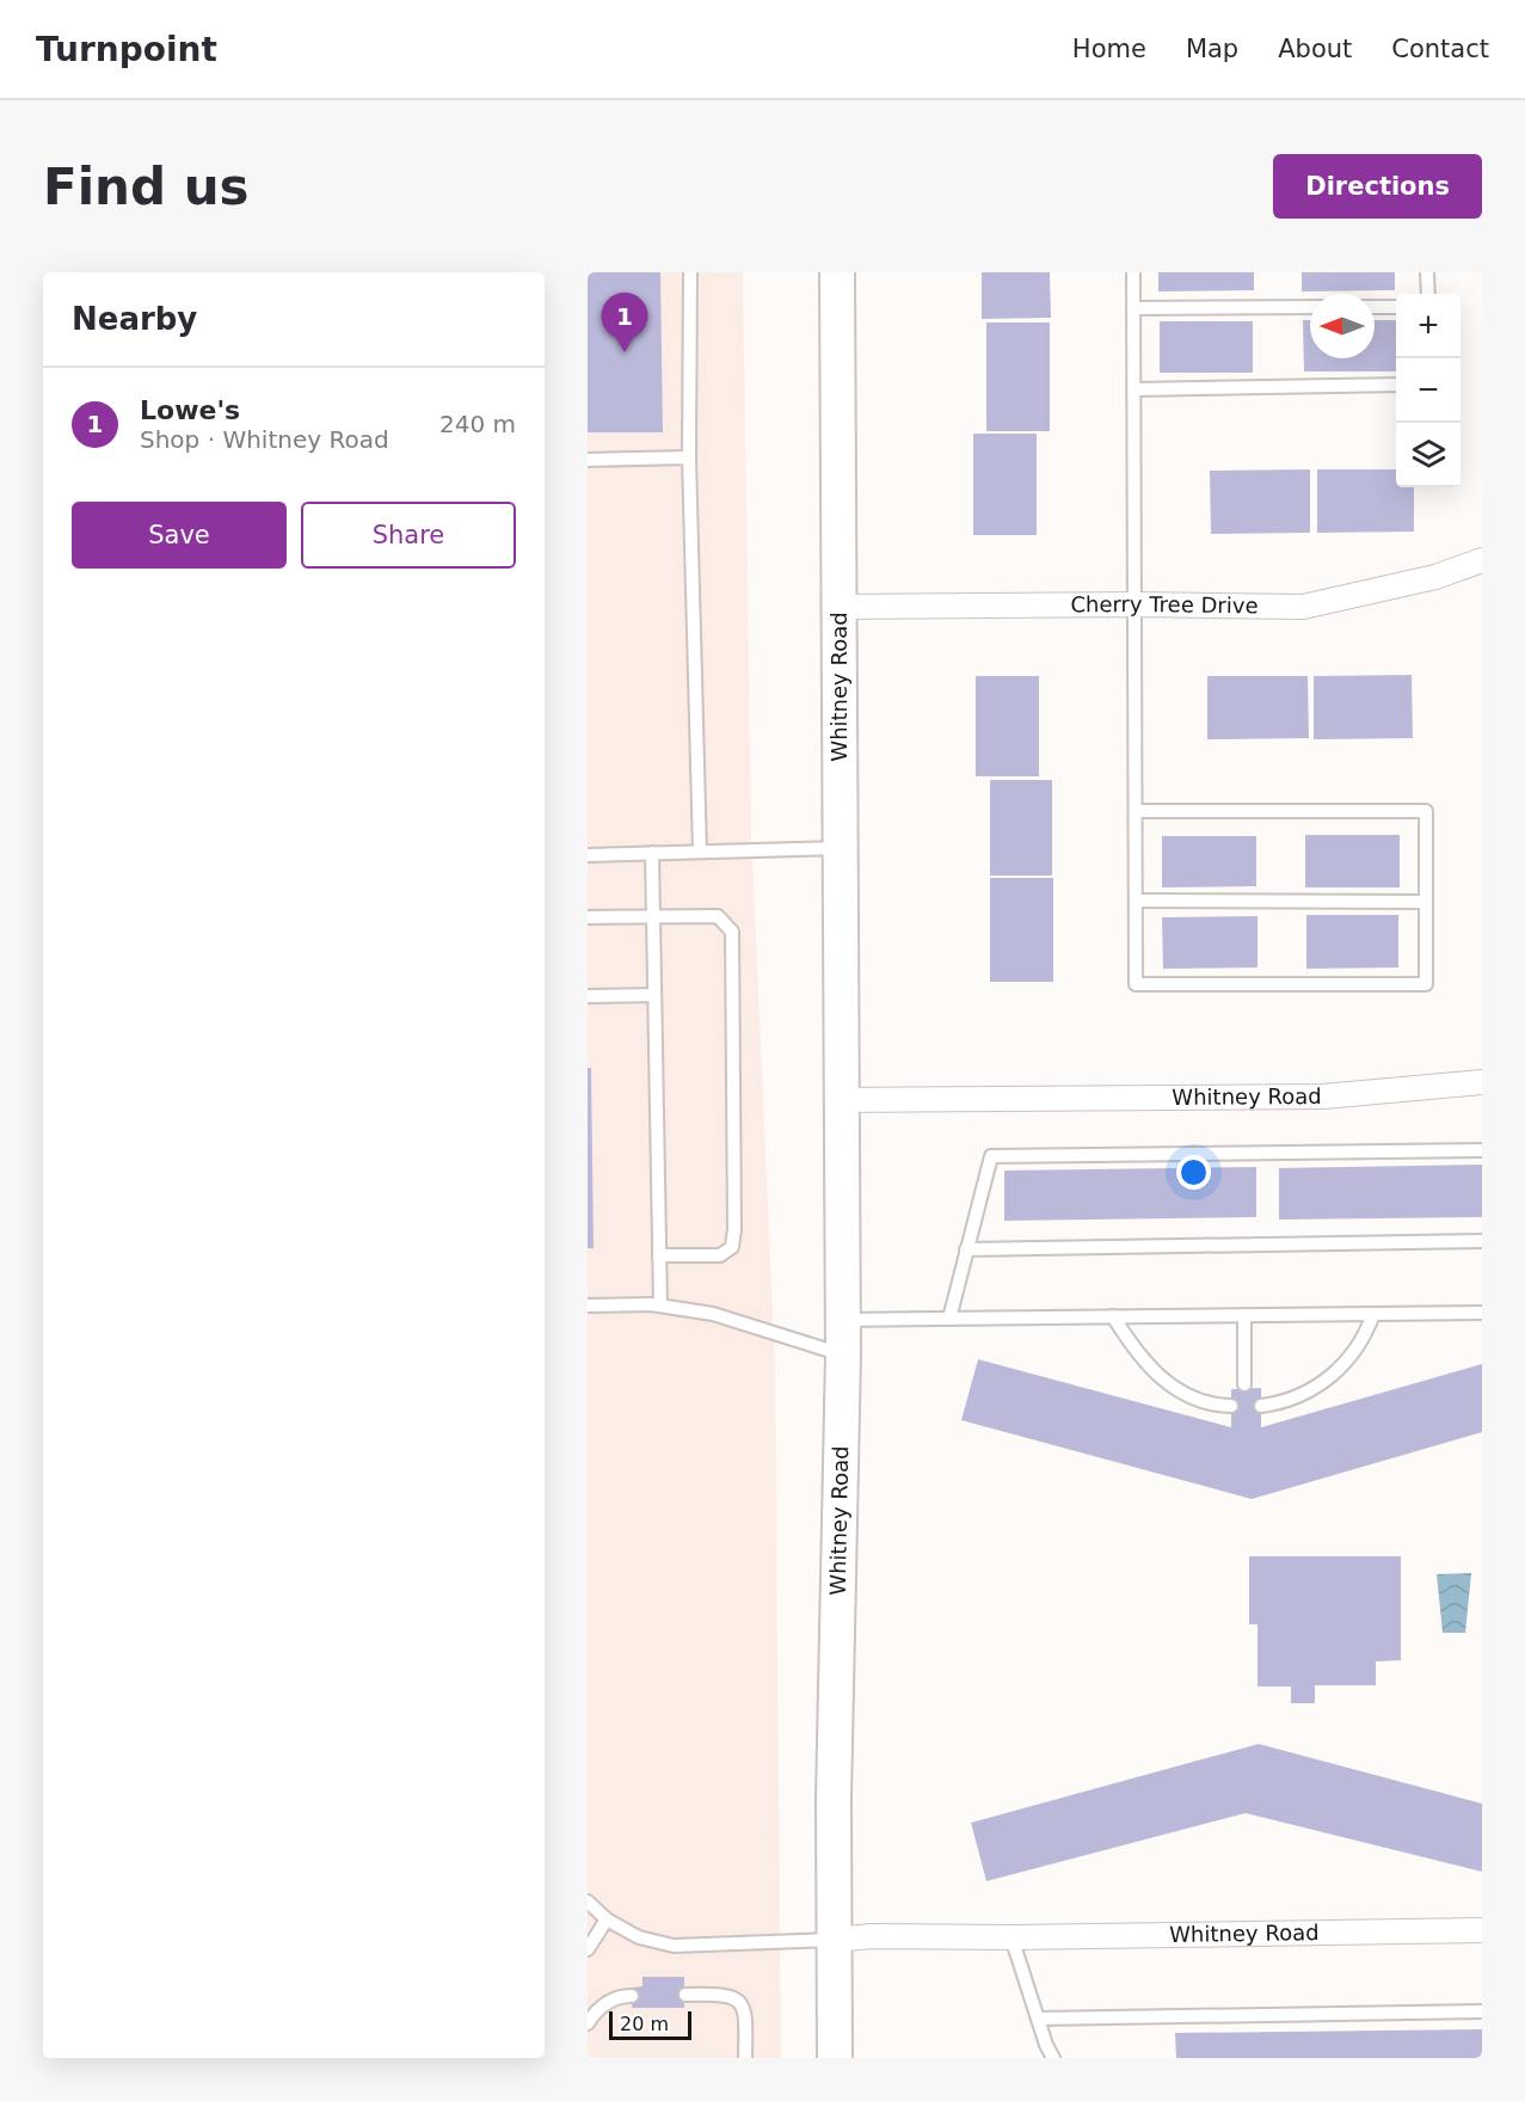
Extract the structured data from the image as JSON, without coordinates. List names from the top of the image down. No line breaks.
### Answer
{"streets":{"street":["Cherry Tree Drive","Whitney Road"]},"crossings":[["Cherry Tree Drive","Whitney Road"]],"scale_bar":"20 m","north":"left","page":{"header":"Turnpoint","nav":["Home","Map","About","Contact"],"buttons":["Directions",["Save","Share"]],"title":"Find us","heading":"Nearby","pins":"1","map_buttons":["+","−"],"list":[{"mark":"1","name":"Lowe's","note":"Shop · Whitney Road","value":"240 m"}],"scale":"20 m"}}
